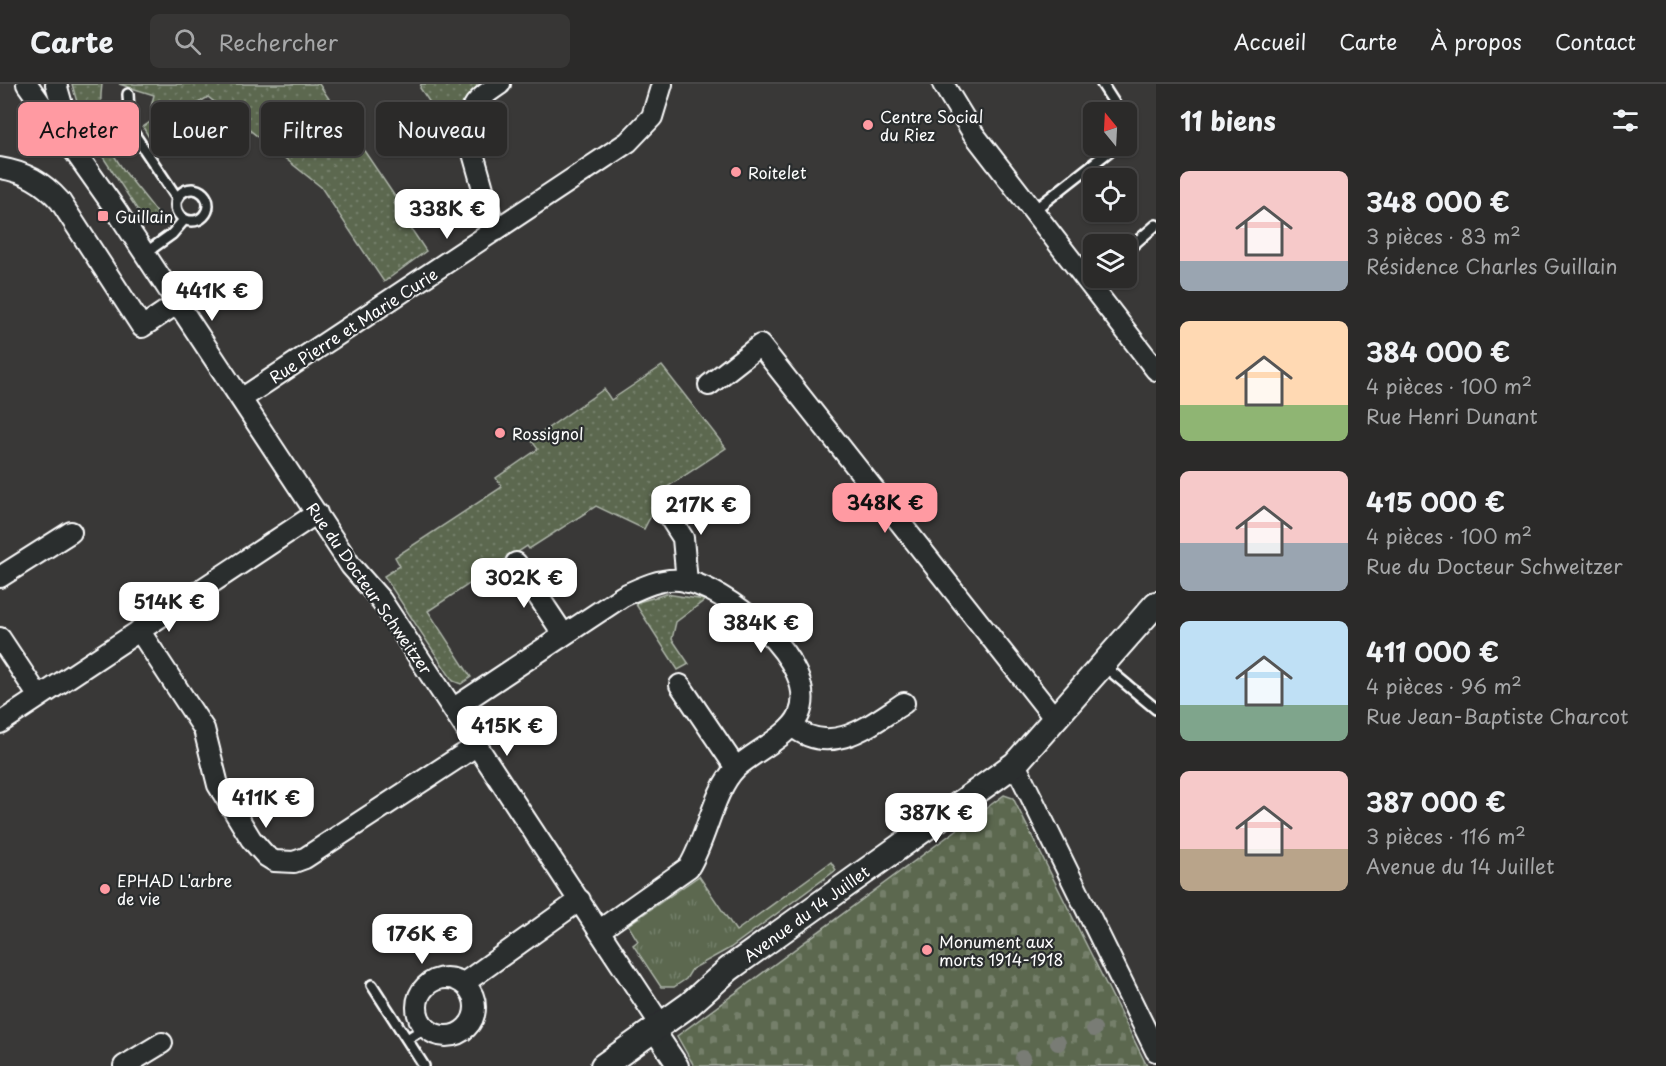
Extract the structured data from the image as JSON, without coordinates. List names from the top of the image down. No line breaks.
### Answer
{"streets":{"street":["Rue Pierre et Marie Curie","Rue du Docteur Schweitzer","Avenue du 14 Juillet"]},"crossings":[["Rue Pierre et Marie Curie","Rue du Docteur Schweitzer"],["Rue du Docteur Schweitzer","Avenue du 14 Juillet"]],"places":{"other":["Centre Social du Riez","Roitelet","Rossignol","EPHAD L'arbre de vie","Monument aux morts 1914-1918"],"transit":["Guillain"]},"north":"top","page":{"header":"Carte","search":"Rechercher","nav":["Accueil","Carte","À propos","Contact"],"heading":"11 biens","chip":["Acheter","Louer","Filtres","Nouveau"],"list":[{"name":"348 000 €","note":"3 pièces · 83 m² · Résidence Charles Guillain"},{"name":"384 000 €","note":"4 pièces · 100 m² · Rue Henri Dunant"},{"name":"415 000 €","note":"4 pièces · 100 m² · Rue du Docteur Schweitzer"},{"name":"411 000 €","note":"4 pièces · 96 m² · Rue Jean-Baptiste Charcot"},{"name":"387 000 €","note":"3 pièces · 116 m² · Avenue du 14 Juillet"}],"price":["338K €","441K €","348K €","217K €","302K €","514K €","384K €","415K €","411K €","387K €","176K €"]}}
